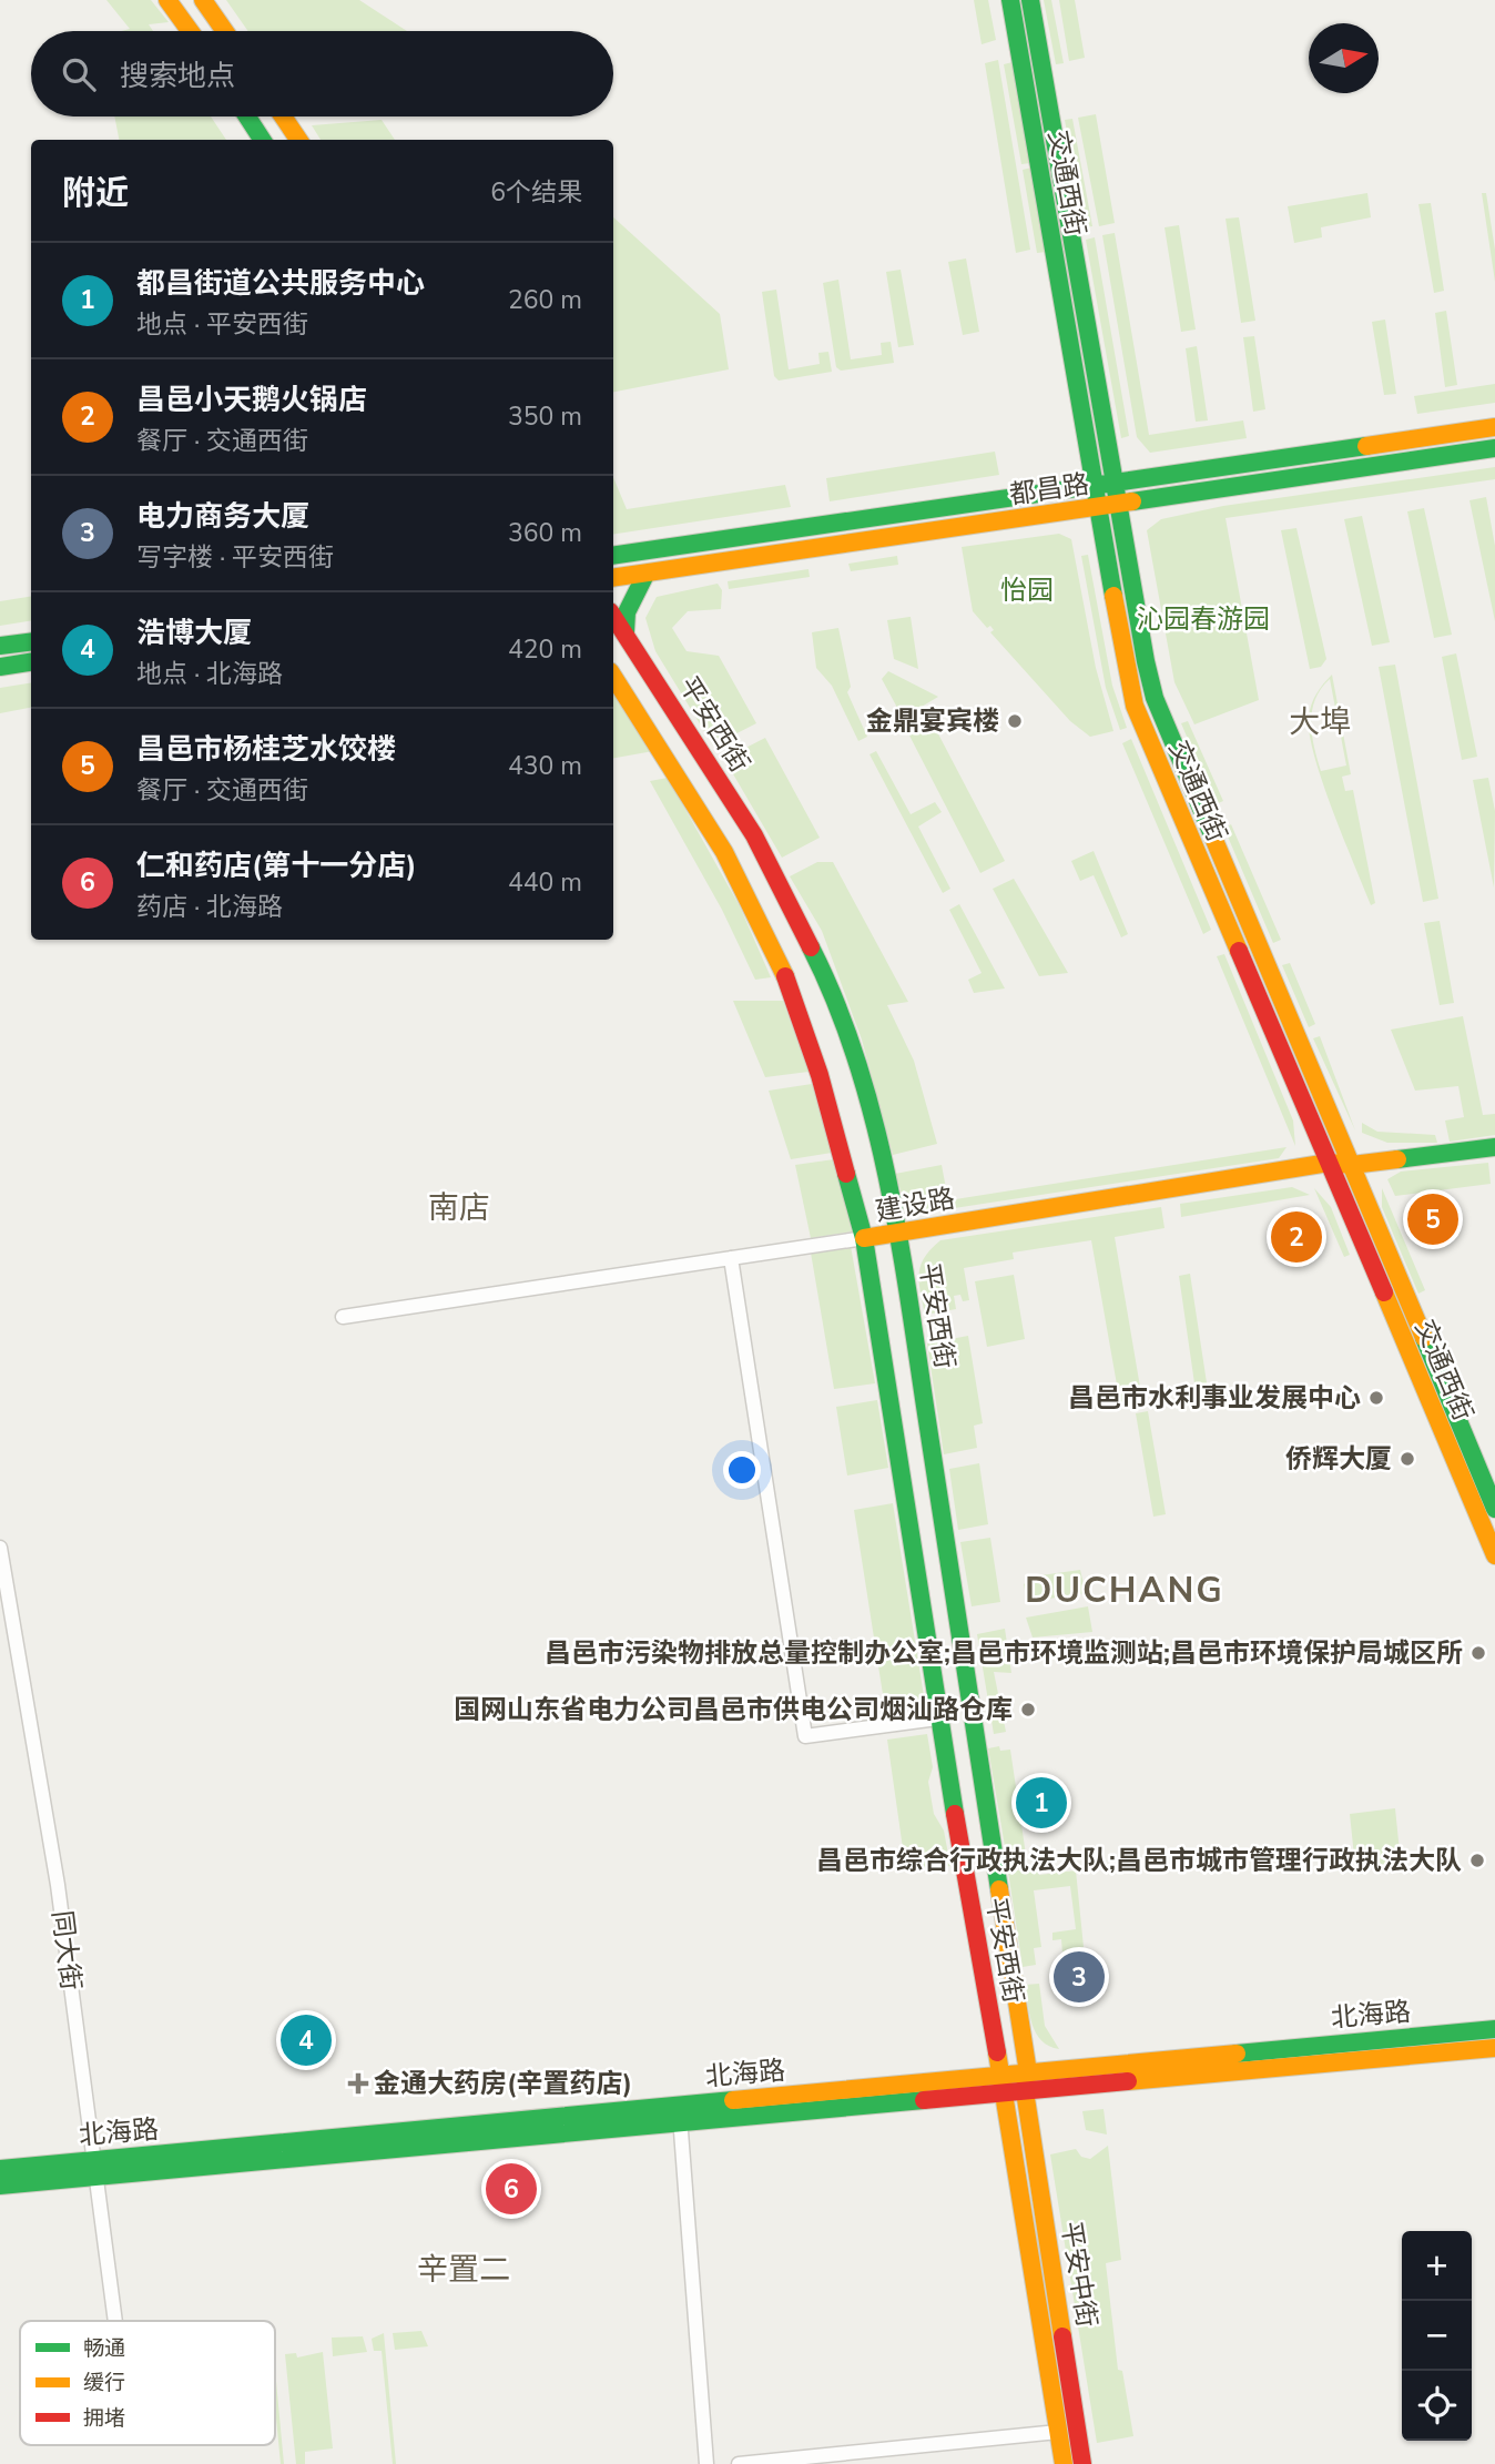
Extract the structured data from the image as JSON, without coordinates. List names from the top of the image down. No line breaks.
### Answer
{"streets":{"main road":["交通西街","都昌路","平安西街","建设路","北海路","平安中街"],"street":["同大街"]},"crossings":[["交通西街","都昌路"],["交通西街","建设路"],["平安西街","建设路"],["平安西街","北海路"],["平安西街","平安中街"],["同大街","北海路"],["北海路","平安中街"]],"districts":["大埠","南店","DUCHANG","辛置二"],"parks":["怡园","沁园春游园"],"places":{"other":["金鼎宴宾楼","昌邑市水利事业发展中心","侨辉大厦","昌邑市污染物排放总量控制办公室;昌邑市环境监测站;昌邑市环境保护局城区所","国网山东省电力公司昌邑市供电公司烟汕路仓库","昌邑市综合行政执法大队;昌邑市城市管理行政执法大队"],"health":["金通大药房(辛置药店)"]},"legend":["畅通","缓行","拥堵"],"north":"right","page":{"search":"搜索地点","heading":["附近","6个结果"],"list":[{"mark":"1","name":"都昌街道公共服务中心","note":"地点 · 平安西街","value":"260 m"},{"mark":"2","name":"昌邑小天鹅火锅店","note":"餐厅 · 交通西街","value":"350 m"},{"mark":"3","name":"电力商务大厦","note":"写字楼 · 平安西街","value":"360 m"},{"mark":"4","name":"浩博大厦","note":"地点 · 北海路","value":"420 m"},{"mark":"5","name":"昌邑市杨桂芝水饺楼","note":"餐厅 · 交通西街","value":"430 m"},{"mark":"6","name":"仁和药店(第十一分店)","note":"药店 · 北海路","value":"440 m"}],"pins":["5","2","1","3","4","6"],"map_buttons":["+","−"]}}
